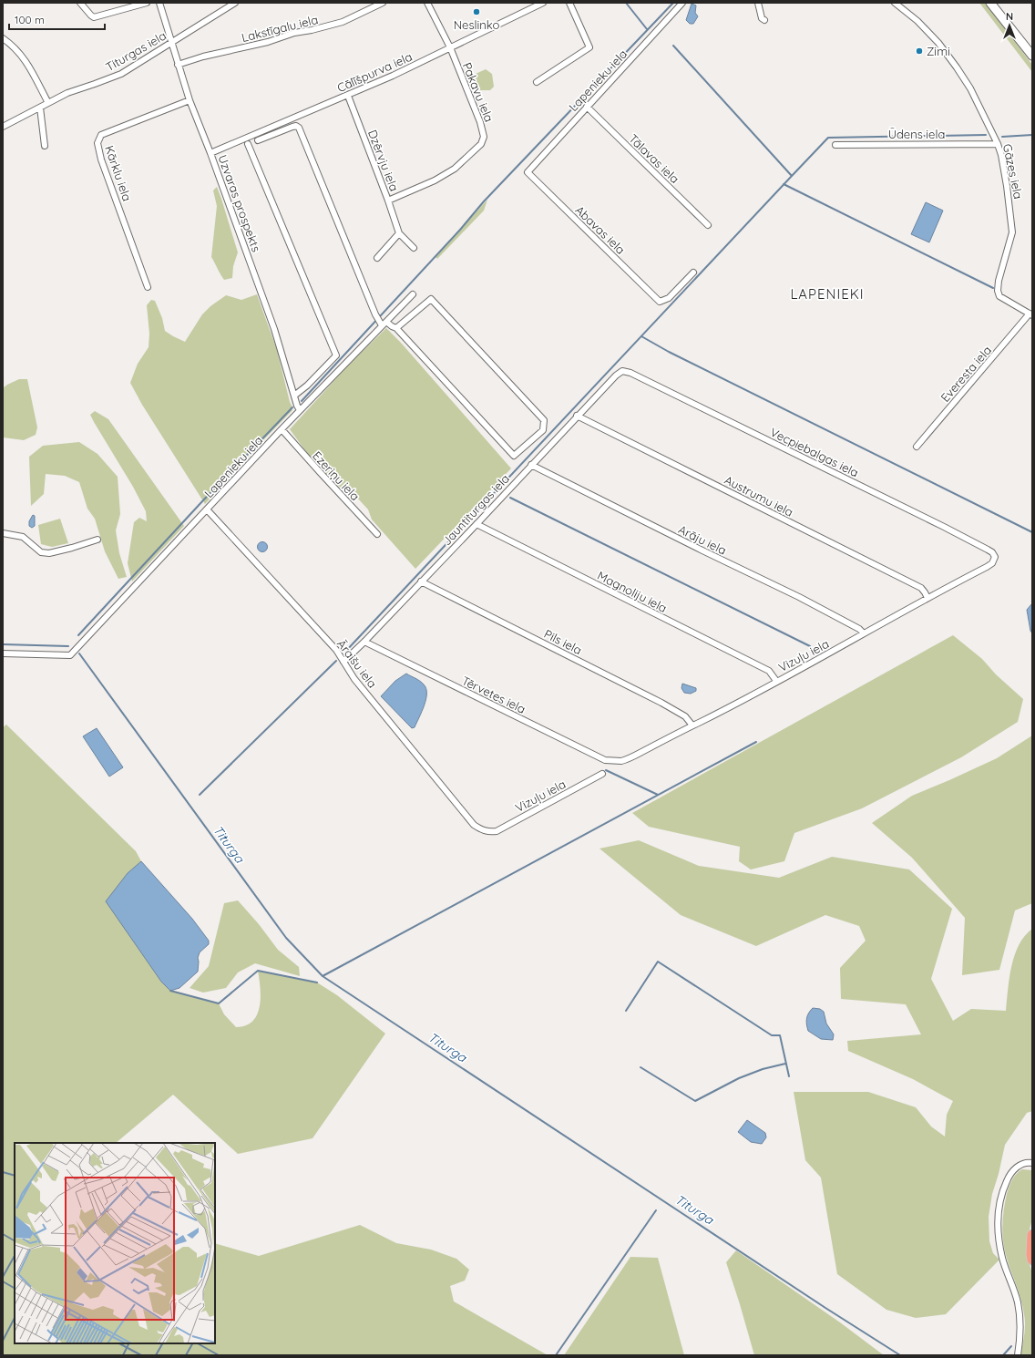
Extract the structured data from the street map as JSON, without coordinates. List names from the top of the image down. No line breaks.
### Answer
{"streets":{"street":["Lakstīgalu iela","Titurgas iela","Cālīšpurva iela","Lapenieku iela","Pakavu iela","Ūdens iela","Tālavas iela","Dzērvju iela","Gāzes iela","Kārklu iela","Uzvaras prospekts","Abavas iela","Everesta iela","Vecpiebalgas iela","Ezeriņu iela","Austrumu iela","Jauntiturgas iela","Arāju iela","Magnoliju iela","Pils iela","Vizuļu iela","Āraišu iela","Tērvetes iela"]},"crossings":[["Lakstīgalu iela","Uzvaras prospekts"],["Titurgas iela","Uzvaras prospekts"],["Cālīšpurva iela","Pakavu iela"],["Cālīšpurva iela","Dzērvju iela"],["Cālīšpurva iela","Uzvaras prospekts"],["Lapenieku iela","Tālavas iela"],["Lapenieku iela","Uzvaras prospekts"],["Lapenieku iela","Abavas iela"],["Lapenieku iela","Ezeriņu iela"],["Lapenieku iela","Āraišu iela"],["Pakavu iela","Dzērvju iela"],["Ūdens iela","Gāzes iela"],["Gāzes iela","Everesta iela"],["Kārklu iela","Uzvaras prospekts"],["Vecpiebalgas iela","Jauntiturgas iela"],["Vecpiebalgas iela","Vizuļu iela"],["Austrumu iela","Jauntiturgas iela"],["Austrumu iela","Vizuļu iela"],["Jauntiturgas iela","Arāju iela"],["Jauntiturgas iela","Magnoliju iela"],["Jauntiturgas iela","Pils iela"],["Jauntiturgas iela","Āraišu iela"],["Jauntiturgas iela","Tērvetes iela"],["Arāju iela","Vizuļu iela"],["Magnoliju iela","Vizuļu iela"],["Pils iela","Vizuļu iela"],["Vizuļu iela","Āraišu iela"],["Vizuļu iela","Tērvetes iela"]],"districts":["LAPENIEKI"],"water":["Titurga"],"places":["Neslinko","Zimi"],"scale_bar":"100 m","north":"top"}
